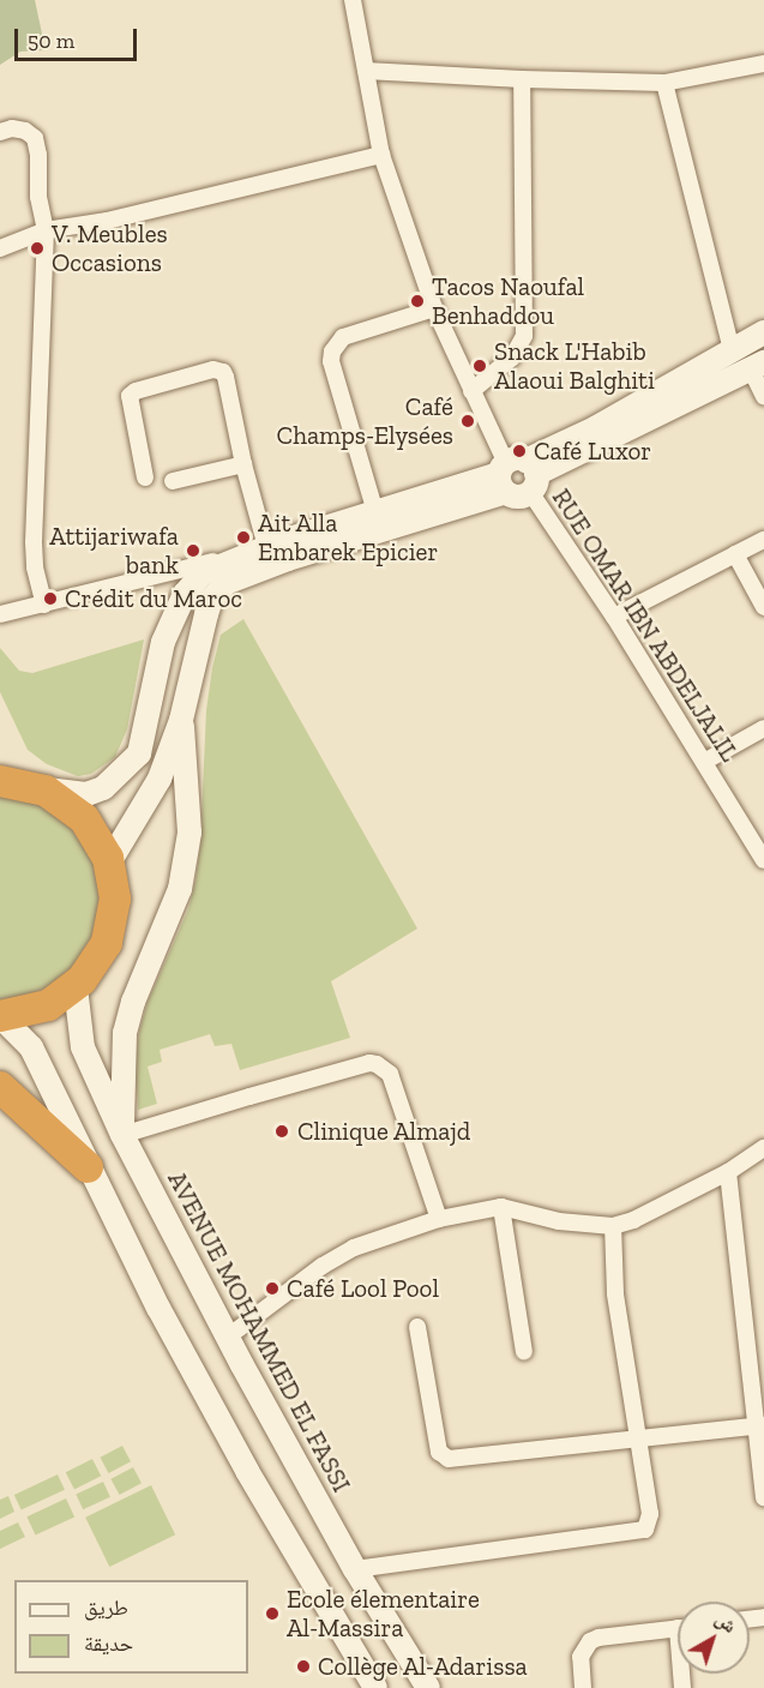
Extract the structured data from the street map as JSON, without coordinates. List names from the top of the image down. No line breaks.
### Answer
{"streets":{"main road":["AVENUE MOHAMMED EL FASSI"],"street":["RUE OMAR IBN ABDELJALIL"]},"places":["V. Meubles Occasions","Tacos Naoufal Benhaddou","Snack L'Habib Alaoui Balghiti","Café Champs-Elysées","Café Luxor","Ait Alla Embarek Epicier","Attijariwafa bank","Crédit du Maroc","Clinique Almajd","Café Lool Pool","Ecole élementaire Al-Massira","Collège Al-Adarissa"],"legend":["طريق","حديقة"],"scale_bar":"50 m","north":"top right"}
